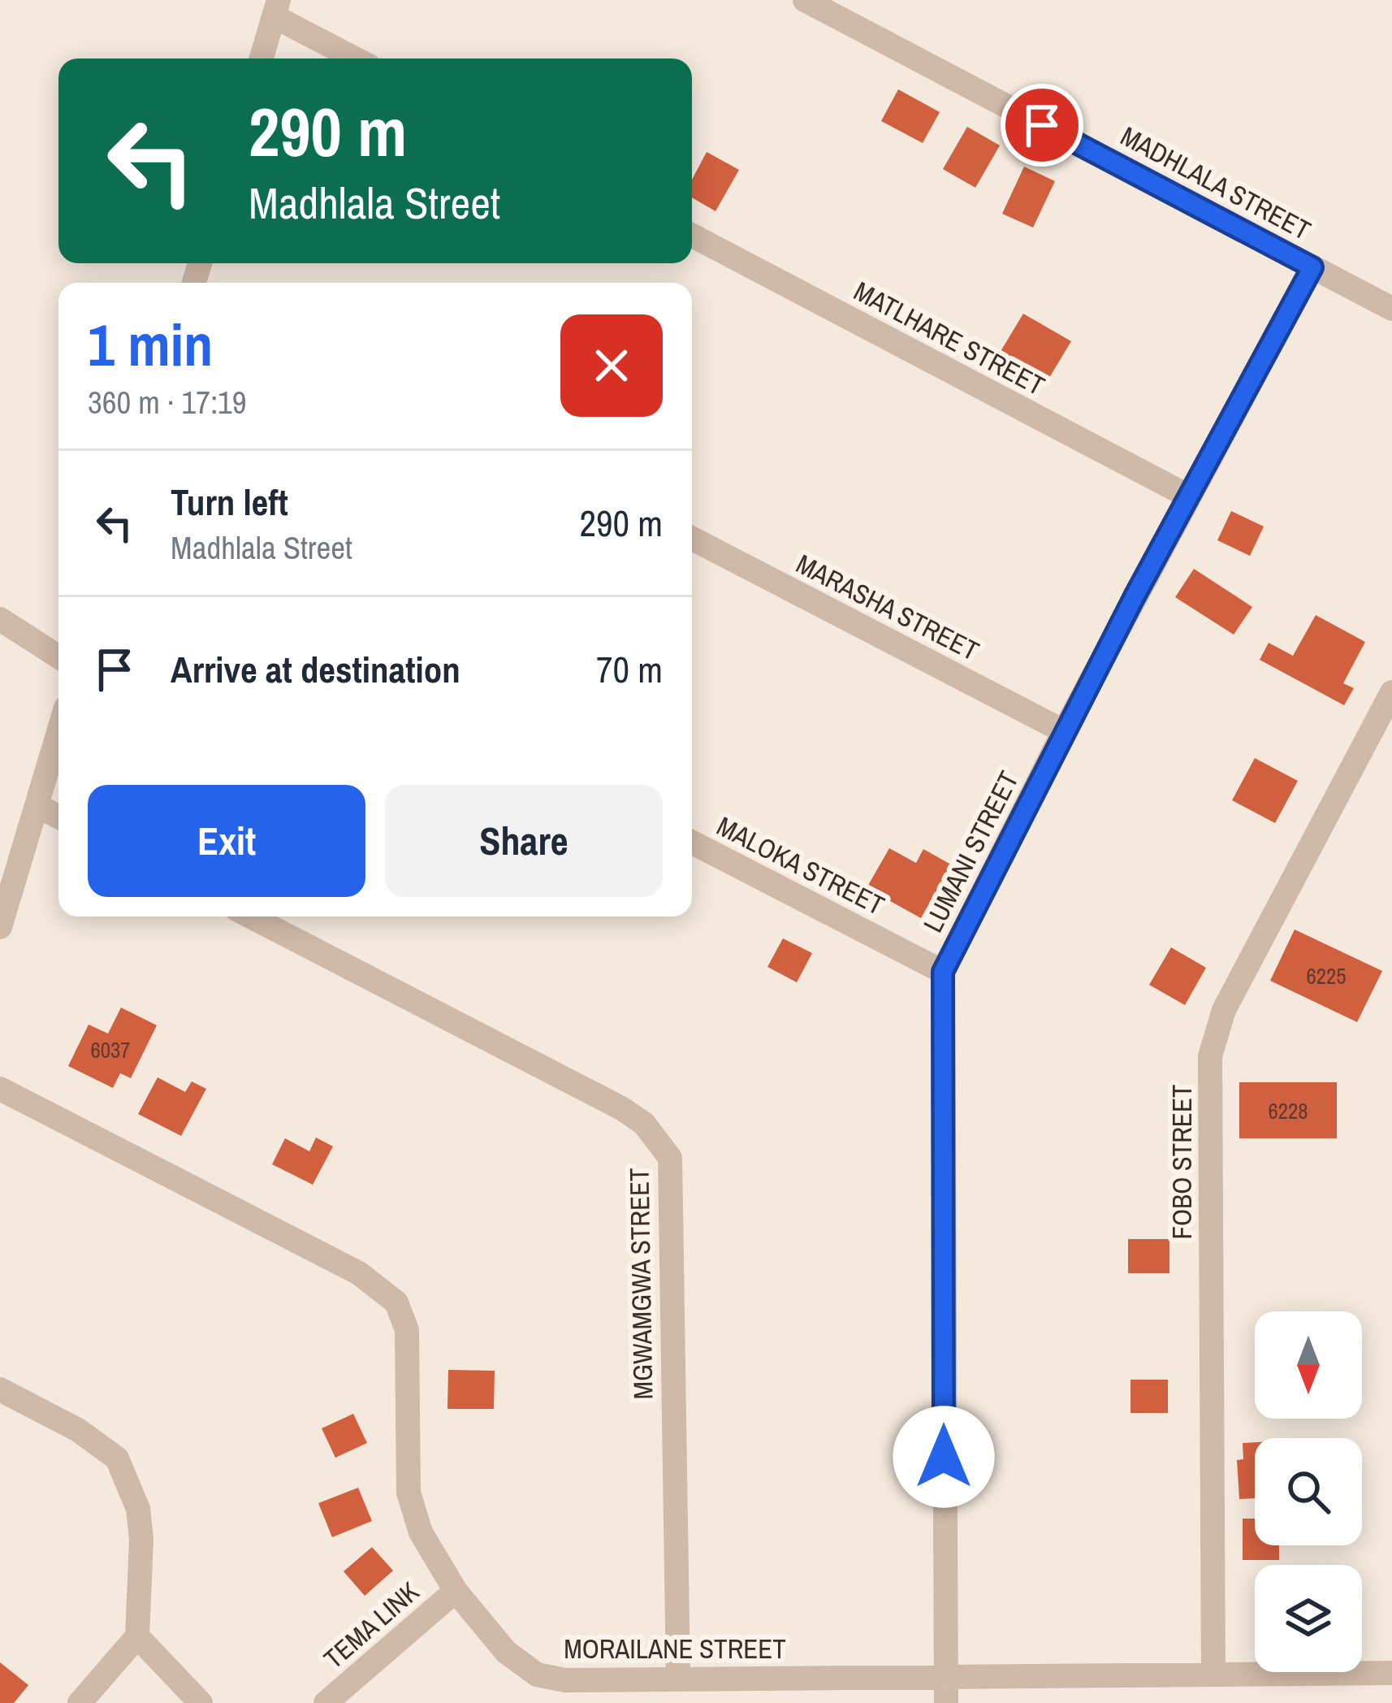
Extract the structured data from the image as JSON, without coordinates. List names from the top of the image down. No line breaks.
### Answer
{"streets":{"street":["MADHLALA STREET","MATLHARE STREET","MARASHA STREET","LUMANI STREET","MALOKA STREET","FOBO STREET","MGWAMGWA STREET","TEMA LINK","MORAILANE STREET"]},"crossings":[["MADHLALA STREET","LUMANI STREET"],["MATLHARE STREET","LUMANI STREET"],["MARASHA STREET","LUMANI STREET"],["LUMANI STREET","MALOKA STREET"],["LUMANI STREET","MORAILANE STREET"],["FOBO STREET","MORAILANE STREET"],["MGWAMGWA STREET","MORAILANE STREET"],["TEMA LINK","MORAILANE STREET"]],"house_numbers":["6225","6037","6228"],"north":"bottom","page":{"turn":["290 m","Madhlala Street"],"heading":["1 min","360 m · 17:19"],"list":[{"name":"Turn left","note":"Madhlala Street","value":"290 m"},{"name":"Arrive at destination","value":"70 m"}],"buttons":["Exit","Share"]}}
